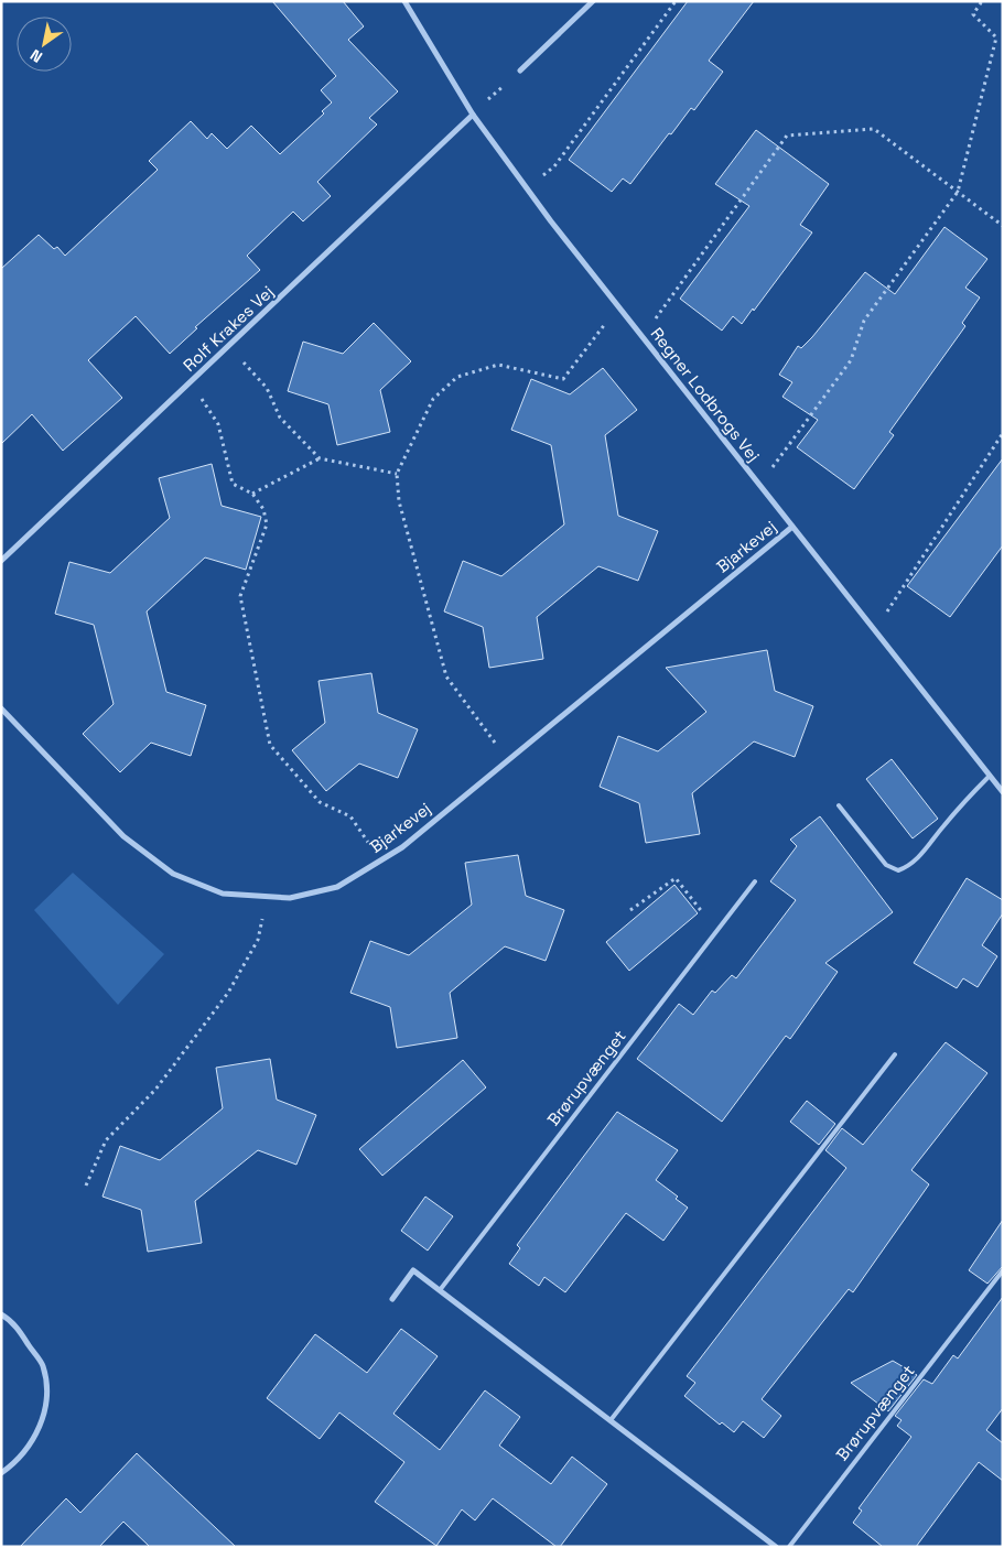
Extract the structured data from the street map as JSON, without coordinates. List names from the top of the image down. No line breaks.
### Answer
{"streets":{"street":["Rolf Krakes Vej","Regner Lodbrogs Vej","Bjarkevej"],"lane":["Brørupvænget"]},"crossings":[["Rolf Krakes Vej","Regner Lodbrogs Vej"],["Regner Lodbrogs Vej","Bjarkevej"]],"north":"bottom left"}
